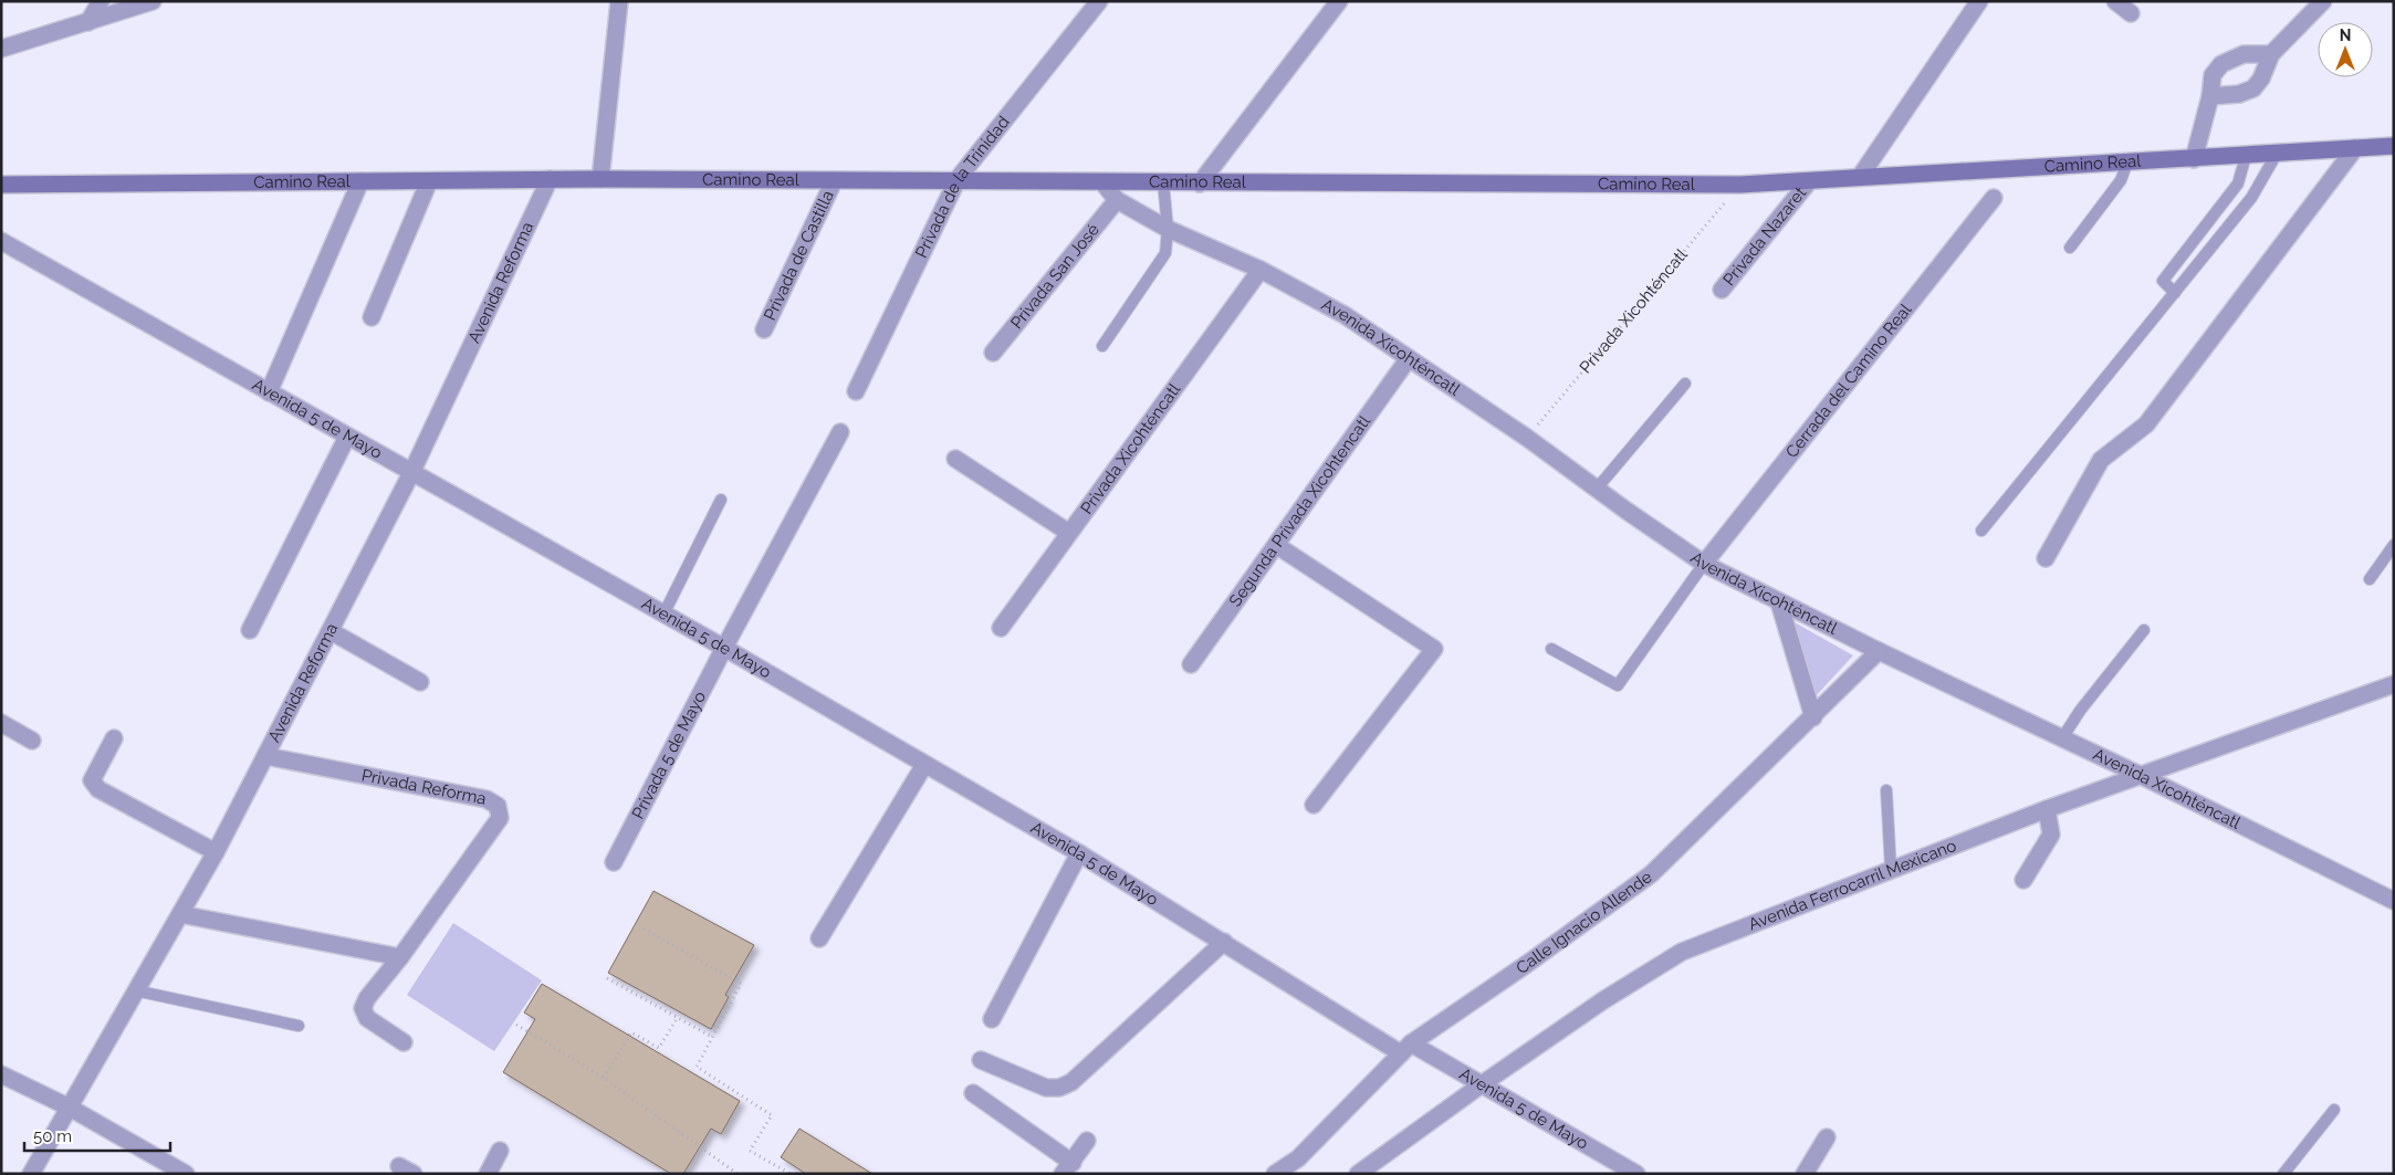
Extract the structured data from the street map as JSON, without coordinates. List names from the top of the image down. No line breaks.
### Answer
{"streets":{"main road":["Camino Real"],"street":["Privada de la Trinidad","Privada Nazaret","Privada de Castilla","Privada San José","Avenida Reforma","Privada Xicohténcatl","Avenida Xicohténcatl","Cerrada del Camino Real","Avenida 5 de Mayo","Segunda Privada Xicohtencatl","Privada 5 de Mayo","Privada Reforma","Avenida Ferrocarril Mexicano","Calle Ignacio Allende"]},"crossings":[["Camino Real","Privada de la Trinidad"],["Camino Real","Privada Nazaret"],["Camino Real","Privada de Castilla"],["Camino Real","Avenida Reforma"],["Camino Real","Privada Xicohténcatl"],["Camino Real","Avenida Xicohténcatl"],["Privada San José","Avenida Xicohténcatl"],["Avenida Reforma","Avenida 5 de Mayo"],["Avenida Reforma","Privada Reforma"],["Privada Xicohténcatl","Avenida Xicohténcatl"],["Avenida Xicohténcatl","Cerrada del Camino Real"],["Avenida Xicohténcatl","Segunda Privada Xicohtencatl"],["Avenida Xicohténcatl","Avenida Ferrocarril Mexicano"],["Avenida Xicohténcatl","Calle Ignacio Allende"],["Avenida 5 de Mayo","Privada 5 de Mayo"],["Avenida 5 de Mayo","Avenida Ferrocarril Mexicano"],["Avenida 5 de Mayo","Calle Ignacio Allende"]],"scale_bar":"50 m","north":"top"}
